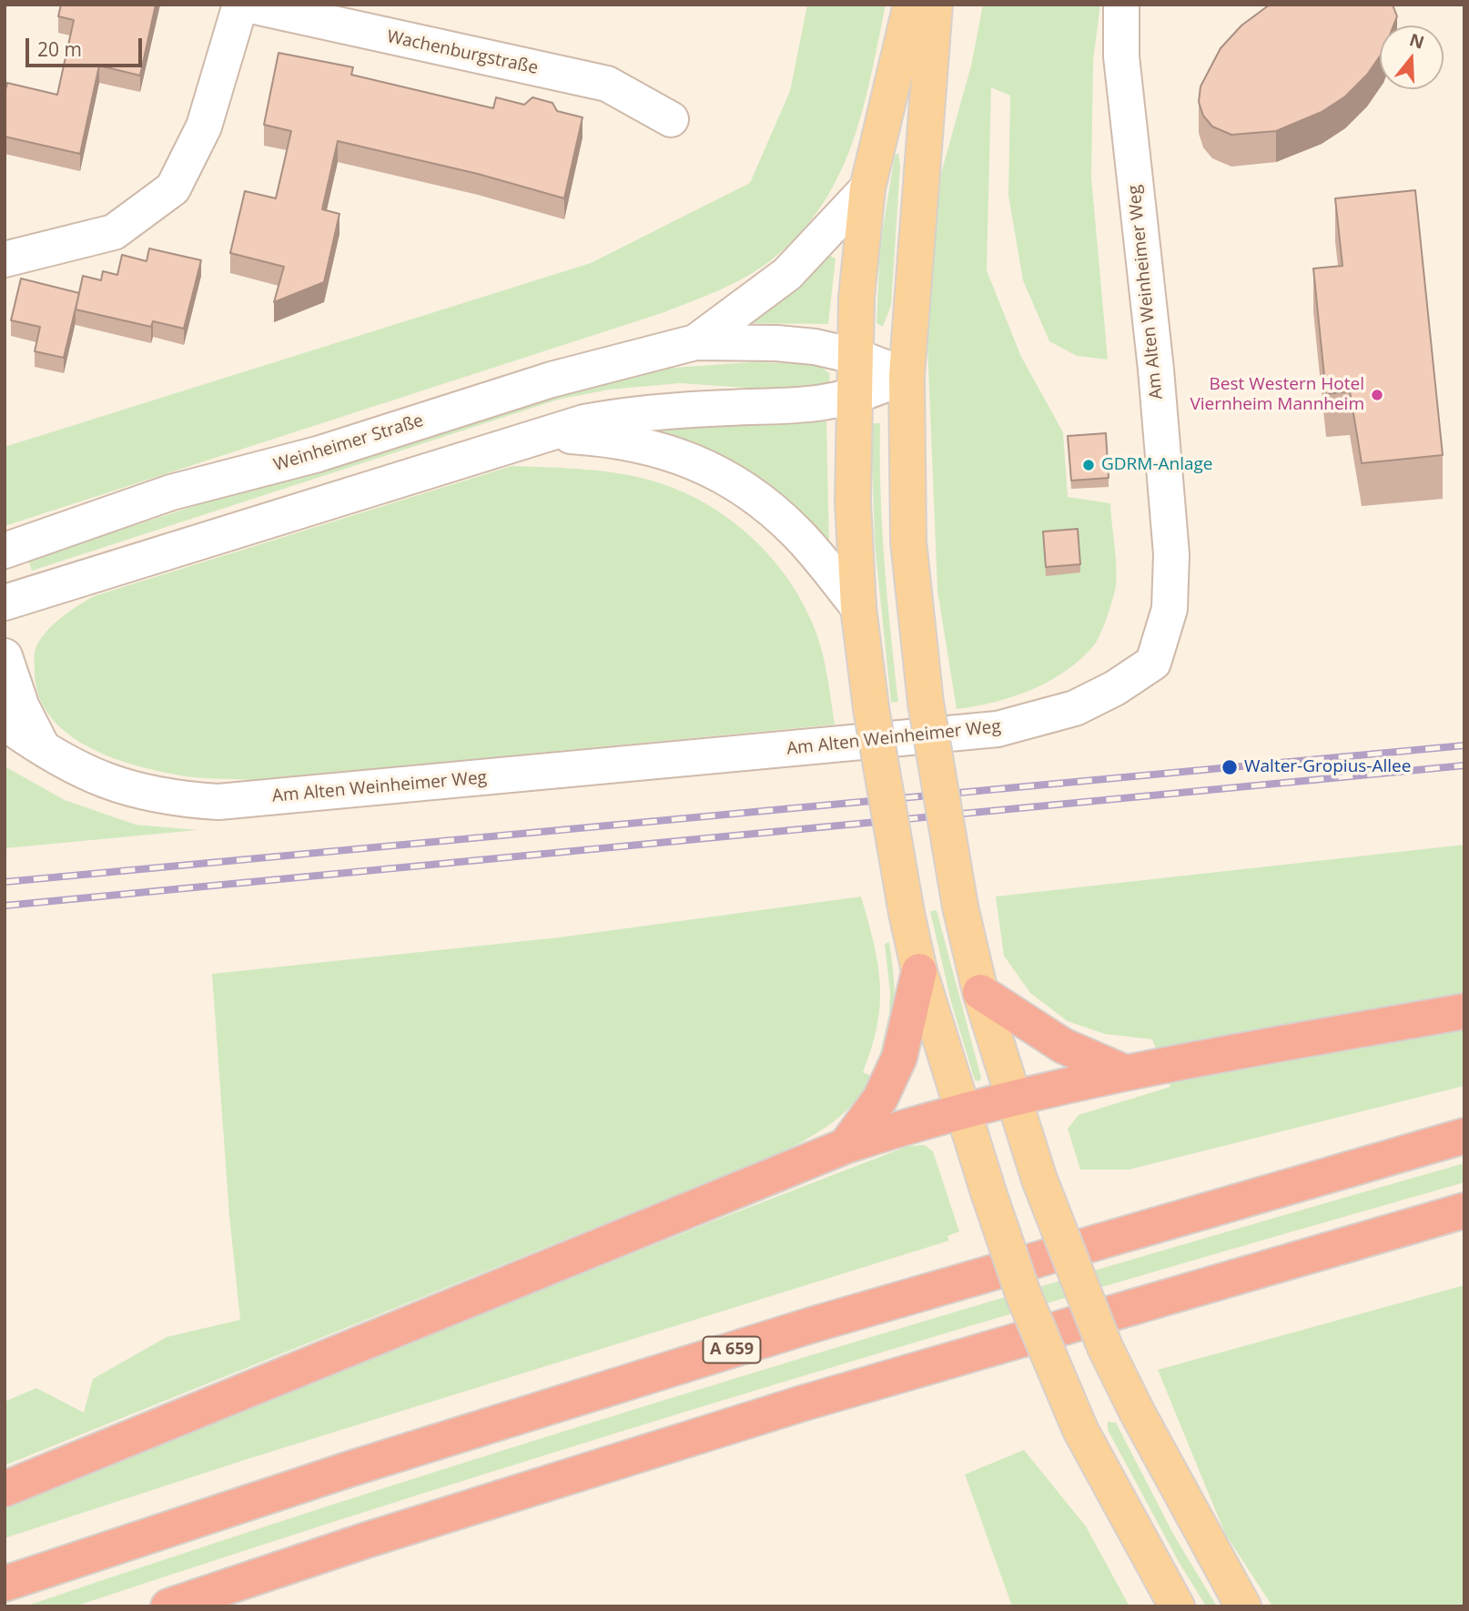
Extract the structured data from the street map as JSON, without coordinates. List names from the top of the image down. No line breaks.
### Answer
{"streets":{"highway":["A 659"],"street":["Wachenburgstraße","Am Alten Weinheimer Weg","Weinheimer Straße"]},"places":["Best Western Hotel Viernheim Mannheim","GDRM-Anlage","Walter-Gropius-Allee"],"scale_bar":"20 m","north":"top"}
